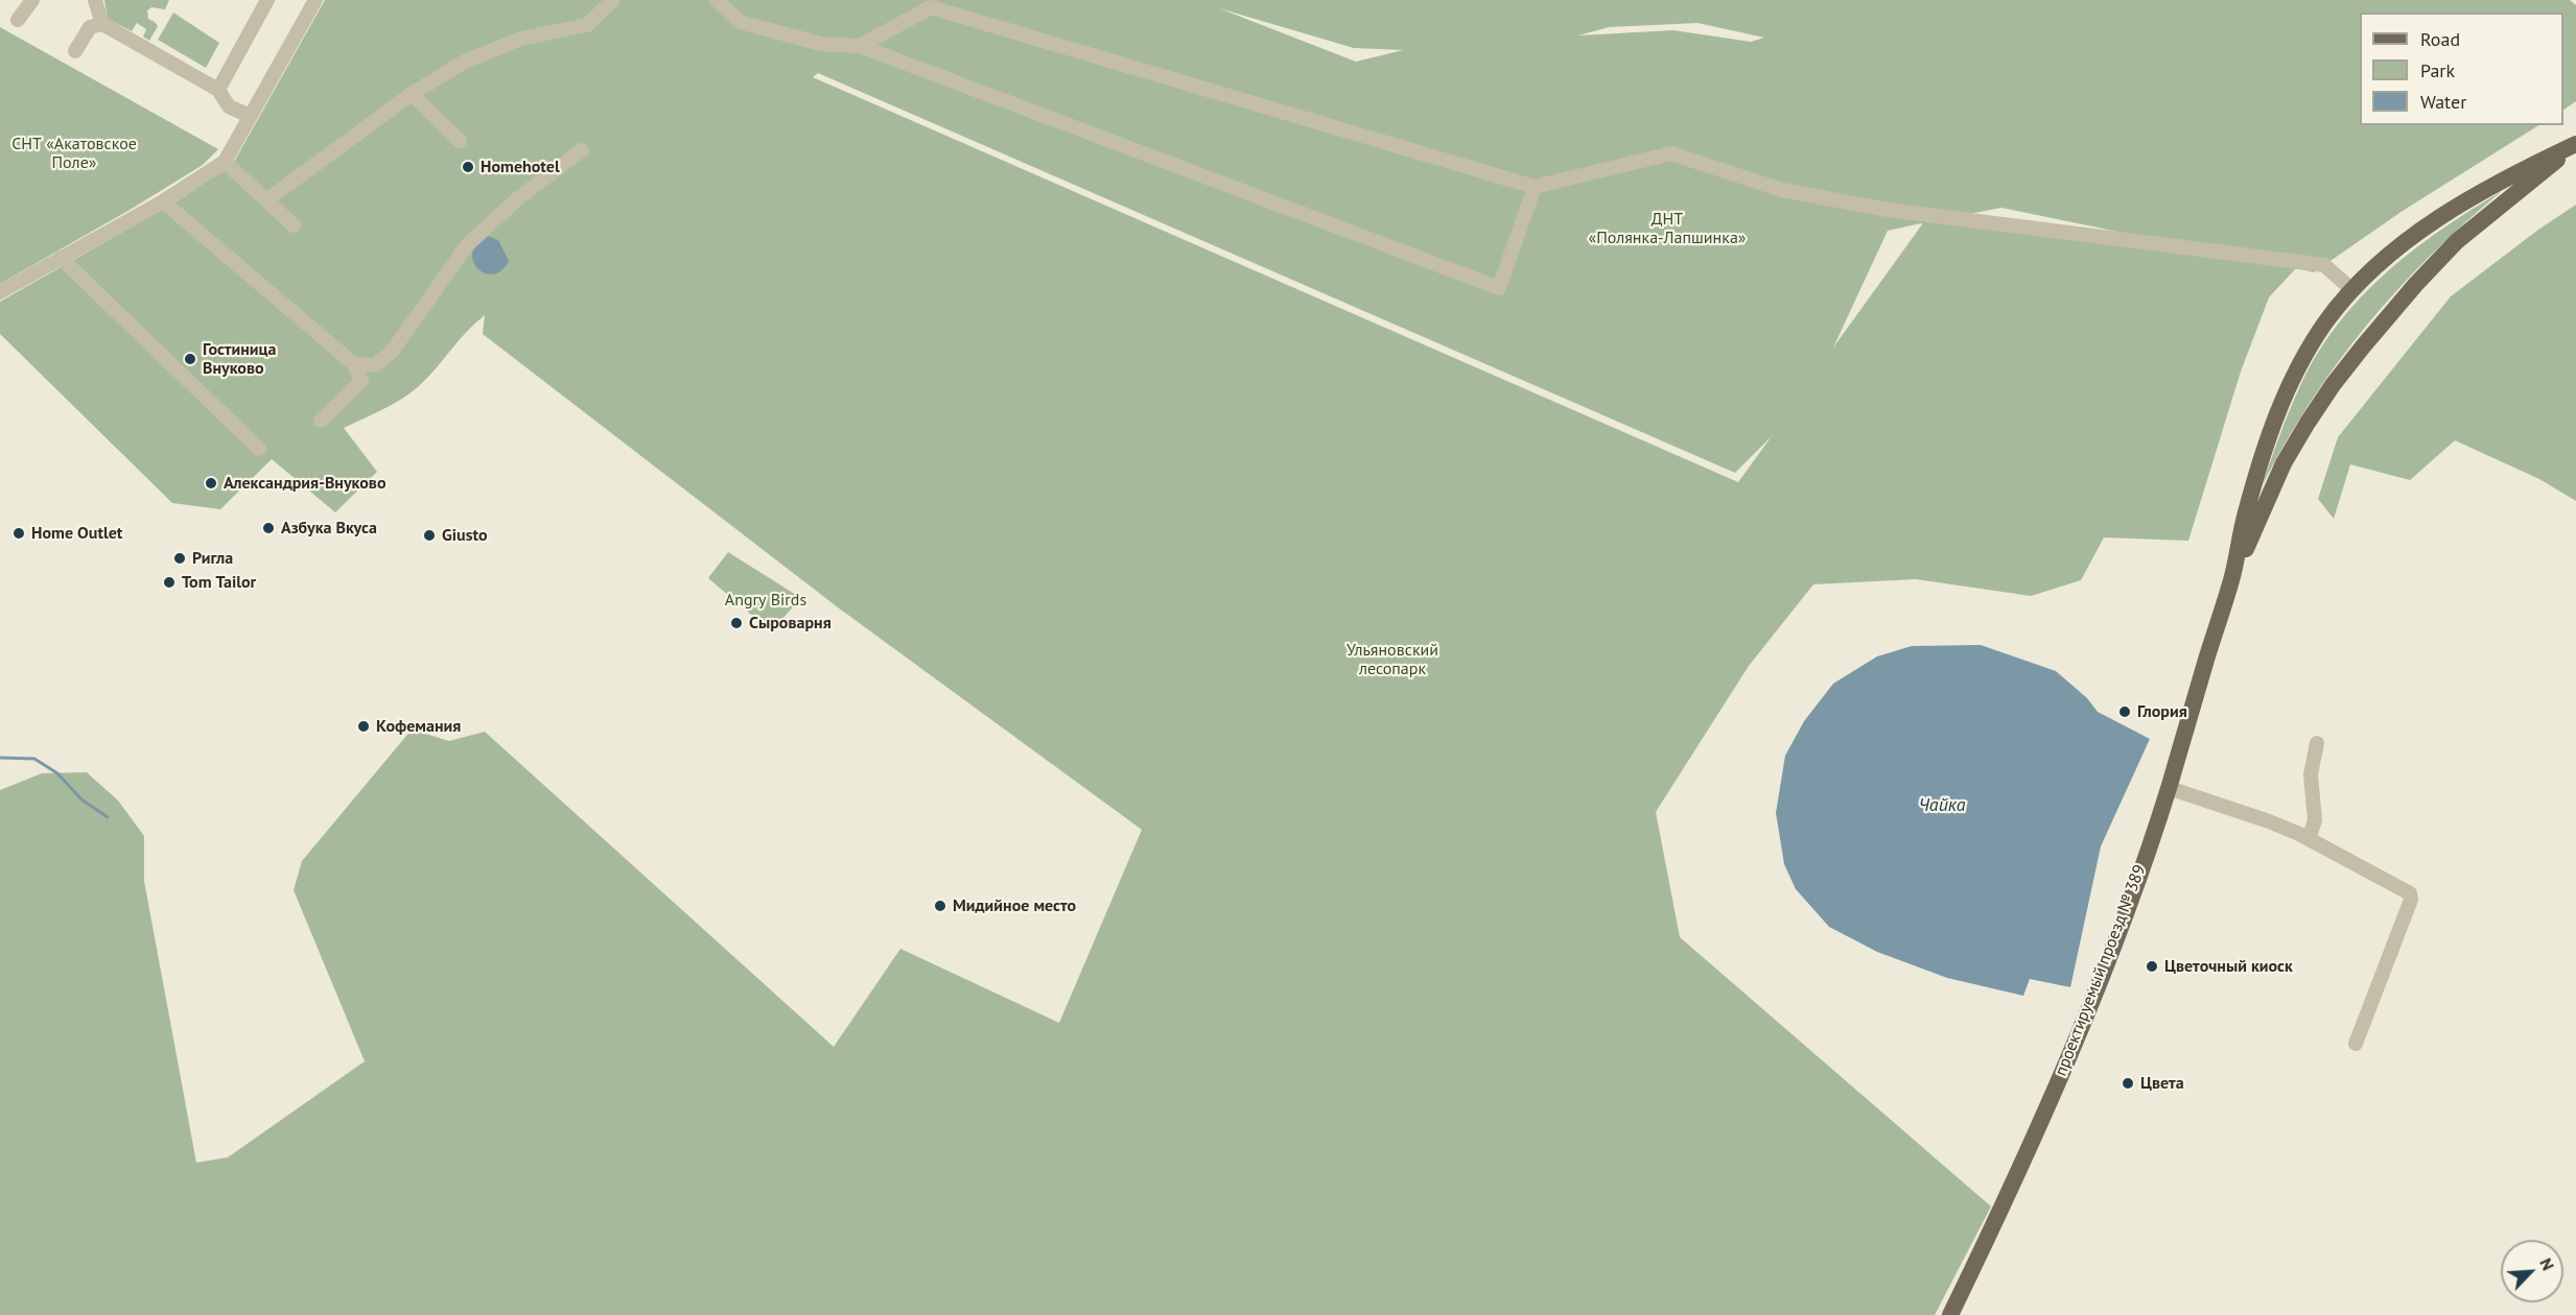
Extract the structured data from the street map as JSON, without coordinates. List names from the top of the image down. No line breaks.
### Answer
{"streets":{"main road":["проектируемый проезд № 389"]},"water":["Чайка"],"parks":["СНТ «Акатовское Поле»","ДНТ «Полянка-Лапшинка»","Angry Birds","Ульяновский лесопарк"],"places":["Homehotel","Гостиница Внуково","Александрия-Внуково","Азбука Вкуса","Home Outlet","Giusto","Ригла","Tom Tailor","Сыроварня","Глория","Кофемания","Мидийное место","Цветочный киоск","Цвета"],"legend":["Road","Park","Water"],"north":"top right"}
